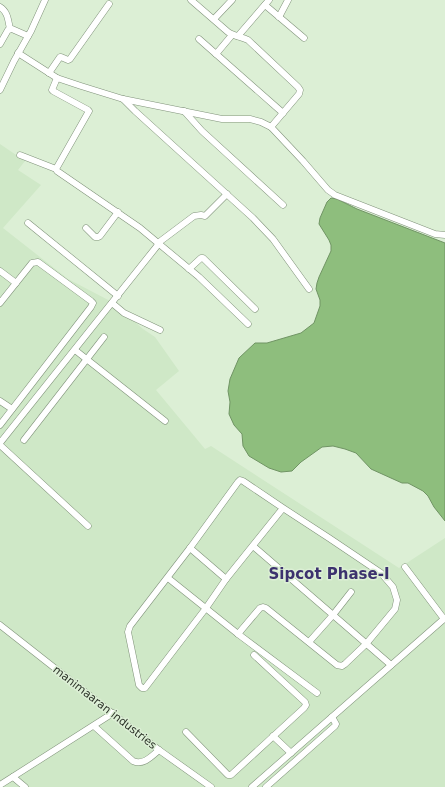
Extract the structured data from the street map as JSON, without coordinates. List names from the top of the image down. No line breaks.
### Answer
{"streets":{"street":["manimaaran industries"]},"districts":["Sipcot Phase-I"]}
